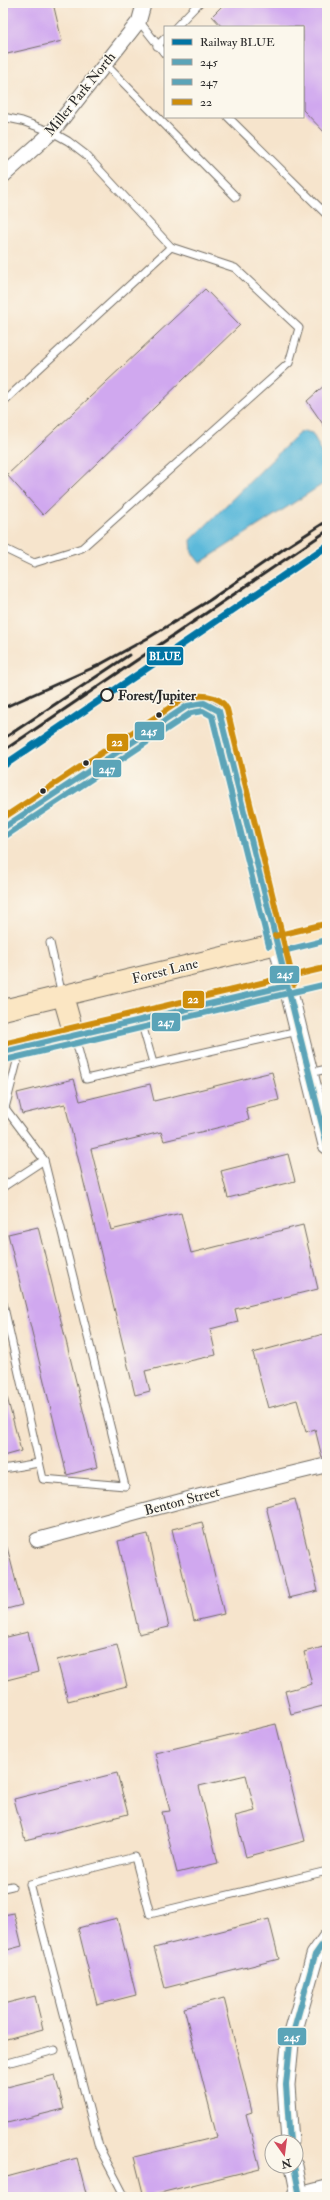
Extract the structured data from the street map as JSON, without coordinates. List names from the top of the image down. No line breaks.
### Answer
{"streets":{"main road":["Forest Lane"],"street":["Miller Park North","Benton Street"]},"places":["Forest/Jupiter"],"lines":["rail line BLUE","transit line 22","transit line 245","transit line 247"],"legend":["Railway BLUE","245","247","22"],"north":"bottom"}
